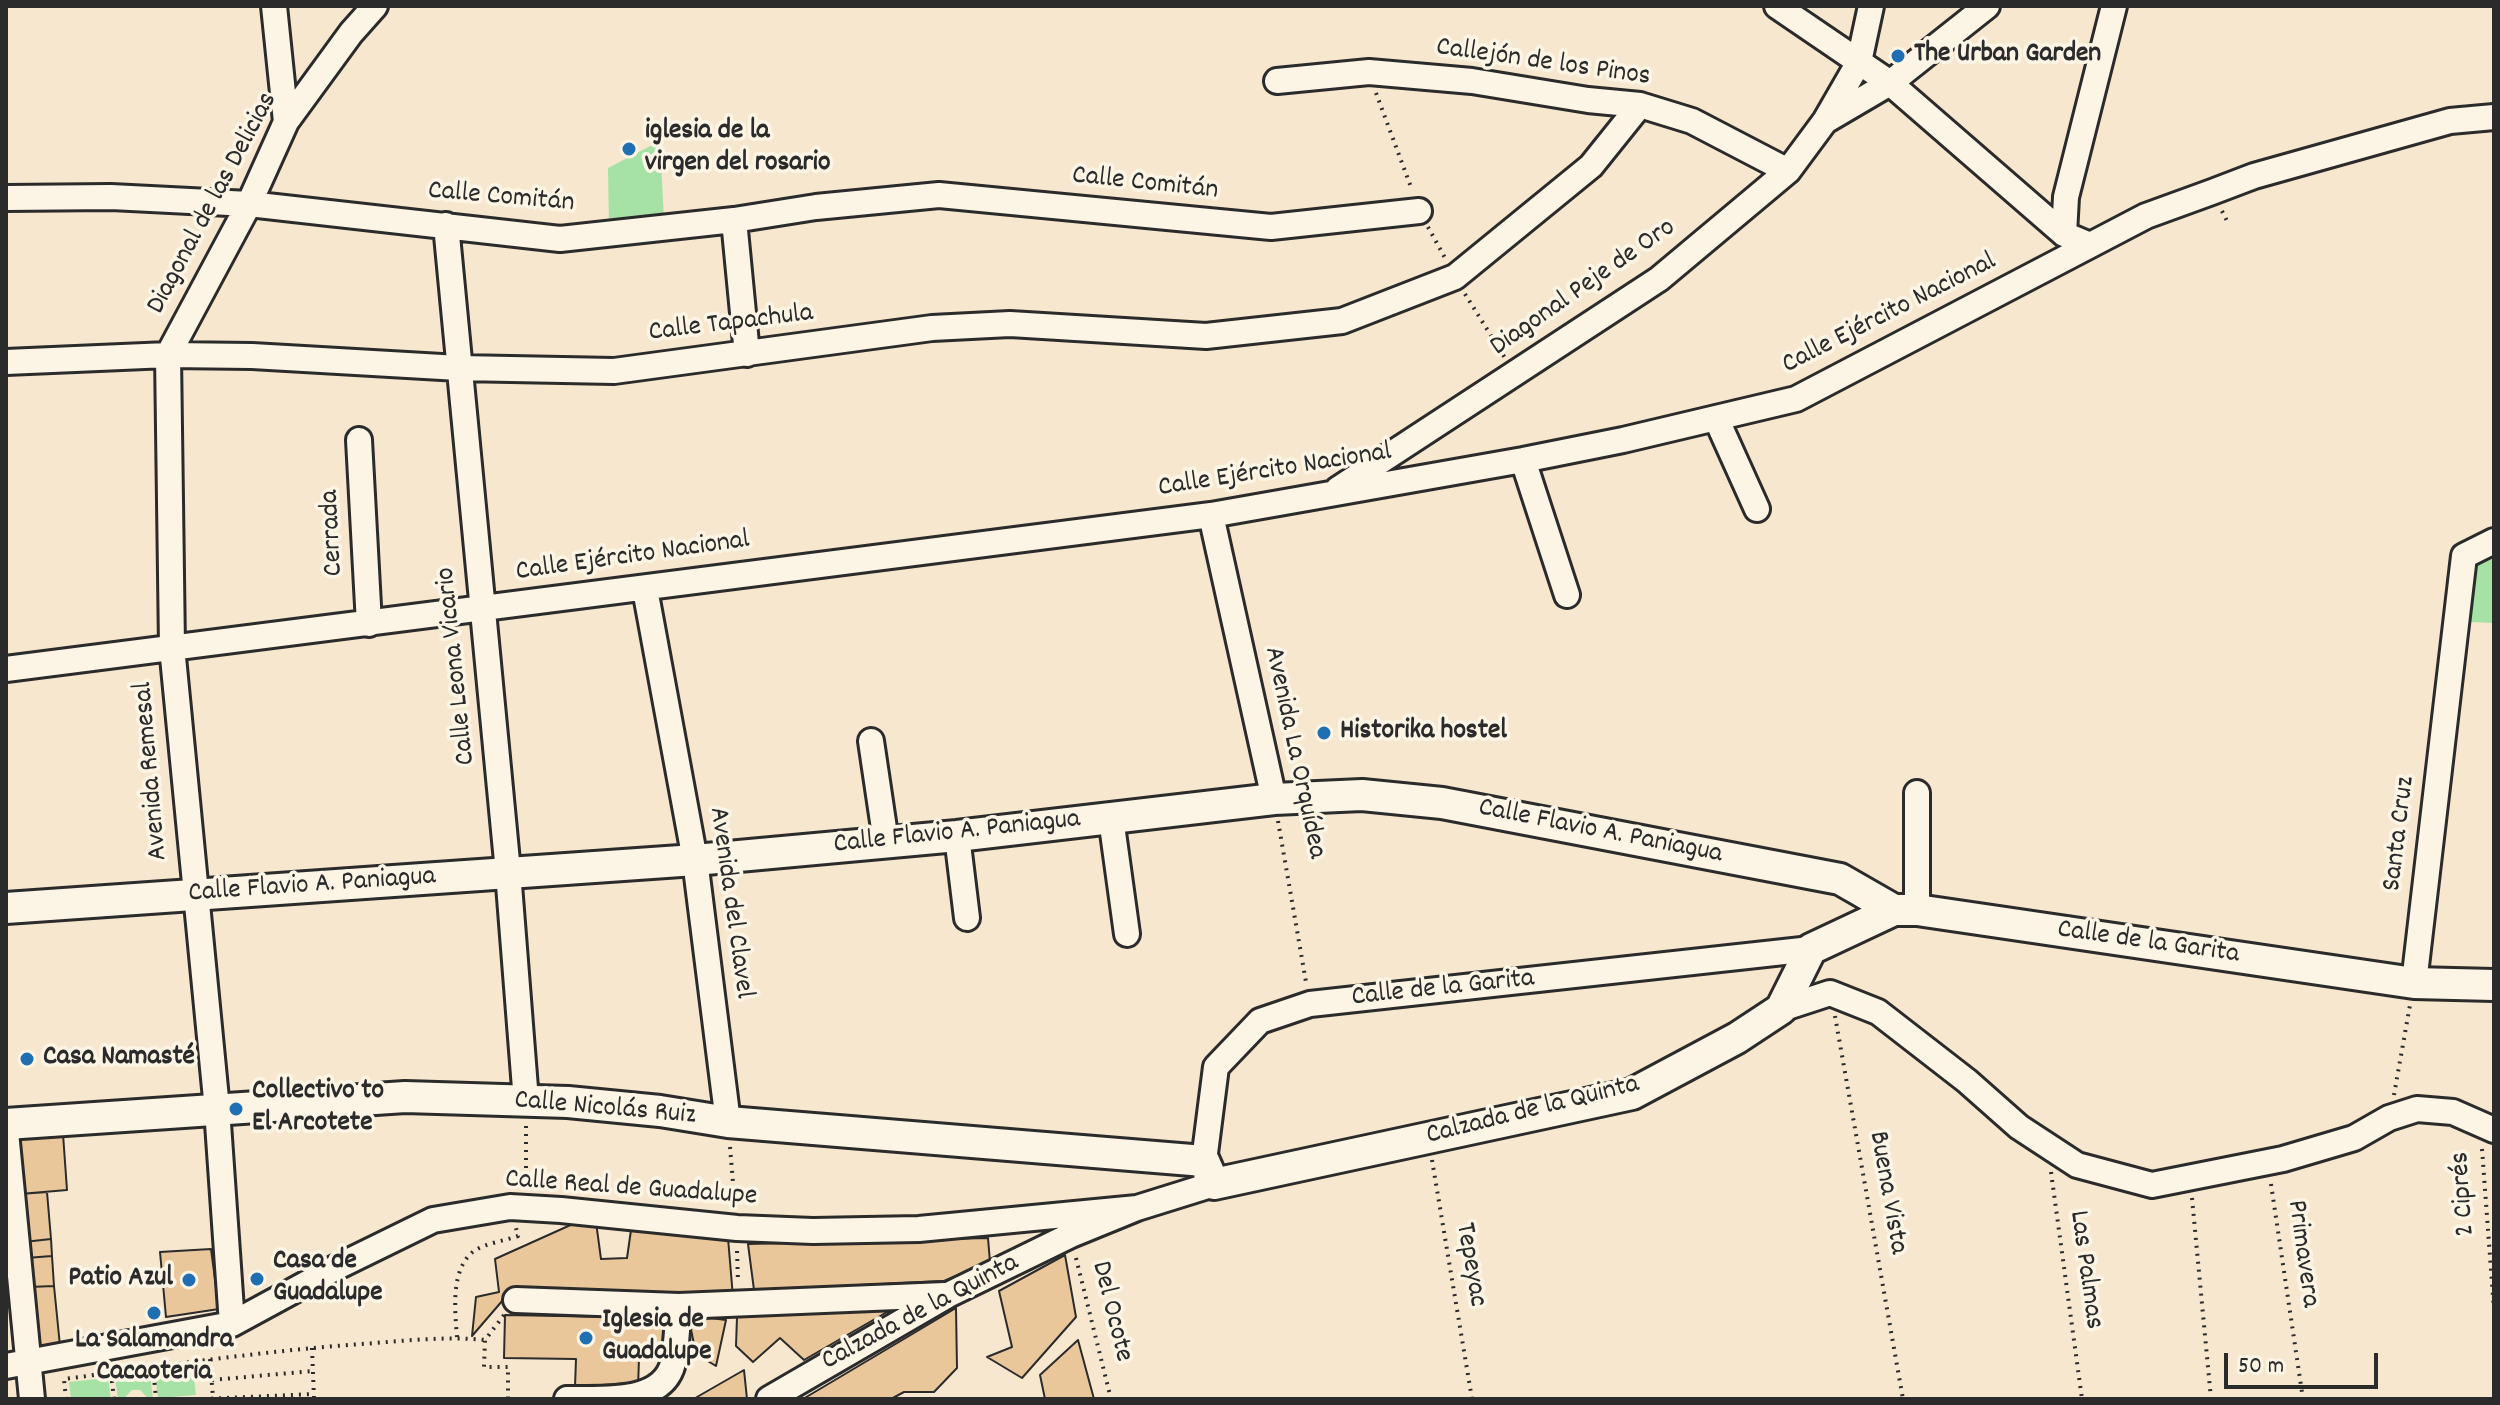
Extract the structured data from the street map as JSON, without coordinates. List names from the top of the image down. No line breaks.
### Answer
{"streets":{"street":["Callejón de los Pinos","Calle Comitán","Diagonal de las Delicias","Diagonal Peje de Oro","Calle Ejército Nacional","Calle Tapachula","Cerrada","Calle Leona Vicario","Avenida La Orquídea","Avenida Remesal","Calle Flavio A. Paniagua","Santa Cruz","Avenida del Clavel","Calle de la Garita","Calle Nicolás Ruiz","Calzada de la Quinta","Calle Real de Guadalupe"],"path":["Buena Vista","2 Ciprés","Primavera","Tepeyac","Las Palmas","Del Ocote"]},"crossings":[["Callejón de los Pinos","Diagonal Peje de Oro"],["Callejón de los Pinos","Calle Tapachula"],["Calle Comitán","Diagonal de las Delicias"],["Calle Comitán","Calle Leona Vicario"],["Diagonal de las Delicias","Calle Tapachula"],["Diagonal de las Delicias","Avenida Remesal"],["Diagonal Peje de Oro","Calle Ejército Nacional"],["Calle Ejército Nacional","Cerrada"],["Calle Ejército Nacional","Calle Leona Vicario"],["Calle Ejército Nacional","Avenida La Orquídea"],["Calle Ejército Nacional","Avenida Remesal"],["Calle Ejército Nacional","Avenida del Clavel"],["Calle Tapachula","Calle Leona Vicario"],["Calle Tapachula","Avenida Remesal"],["Calle Leona Vicario","Calle Flavio A. Paniagua"],["Calle Leona Vicario","Calle Nicolás Ruiz"],["Avenida La Orquídea","Calle Flavio A. Paniagua"],["Avenida La Orquídea","Calle de la Garita"],["Avenida Remesal","Calle Flavio A. Paniagua"],["Avenida Remesal","Calle Nicolás Ruiz"],["Avenida Remesal","Calle Real de Guadalupe"],["Calle Flavio A. Paniagua","Avenida del Clavel"],["Calle Flavio A. Paniagua","Calle de la Garita"],["Santa Cruz","Calle de la Garita"],["Avenida del Clavel","Calle Nicolás Ruiz"],["Calle de la Garita","Calle Nicolás Ruiz"],["Calle de la Garita","Calzada de la Quinta"],["Calle Nicolás Ruiz","Calzada de la Quinta"],["Calzada de la Quinta","Calle Real de Guadalupe"],["Calzada de la Quinta","Buena Vista"],["Calzada de la Quinta","Tepeyac"],["Calzada de la Quinta","Del Ocote"]],"places":["The Urban Garden","iglesia de la virgen del rosario","Historika hostel","Casa Namasté","Collectivo to El Arcotete","Casa de Guadalupe","Patio Azul","La Salamandra Cacaoteria","Iglesia de Guadalupe"],"scale_bar":"50 m"}
